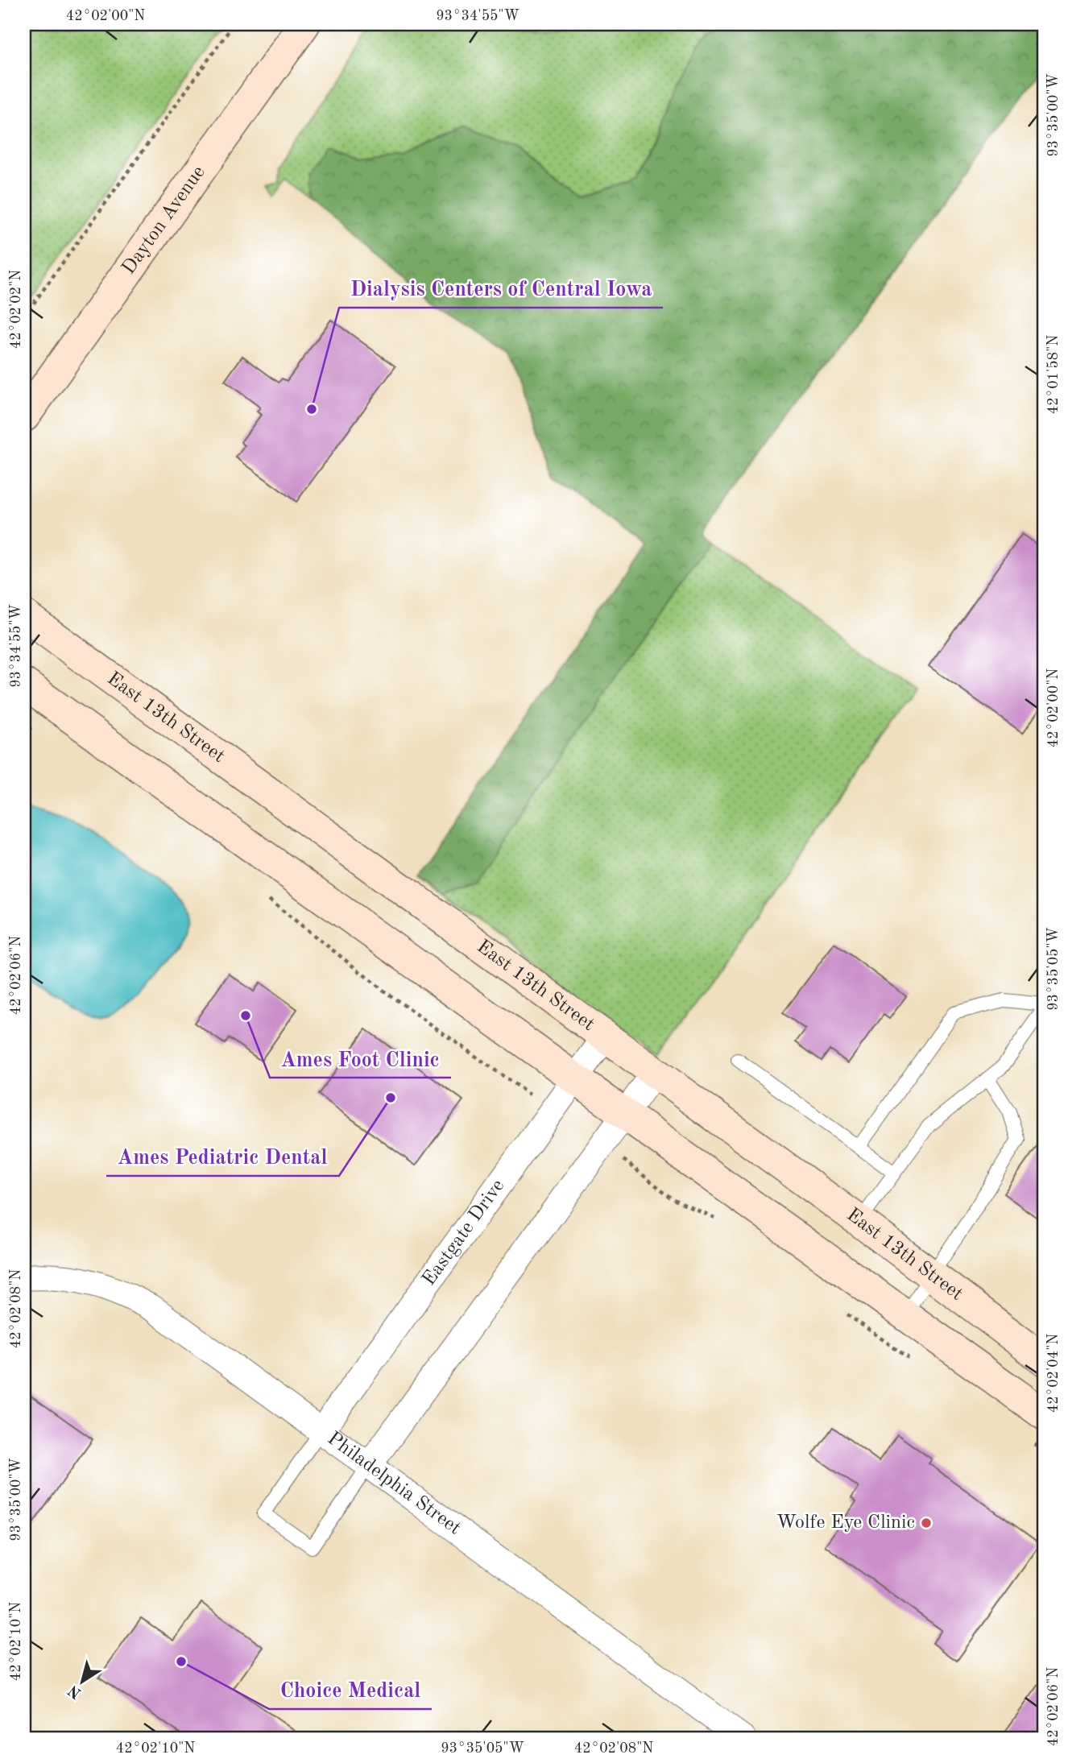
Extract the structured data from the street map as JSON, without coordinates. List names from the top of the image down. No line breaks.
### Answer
{"streets":{"main road":["Dayton Avenue","East 13th Street"],"street":["Eastgate Drive","Philadelphia Street"]},"crossings":[["East 13th Street","Eastgate Drive"],["Eastgate Drive","Philadelphia Street"]],"places":["Dialysis Centers of Central Iowa","Ames Foot Clinic","Ames Pediatric Dental","Wolfe Eye Clinic","Choice Medical"],"north":"bottom left","coordinates":["42°02'00\"N","93°34'55\"W","93°35'00\"W","42°02'02\"N","42°01'58\"N","93°35'05\"W","42°02'06\"N","42°02'08\"N","42°02'04\"N","42°02'10\"N"]}
